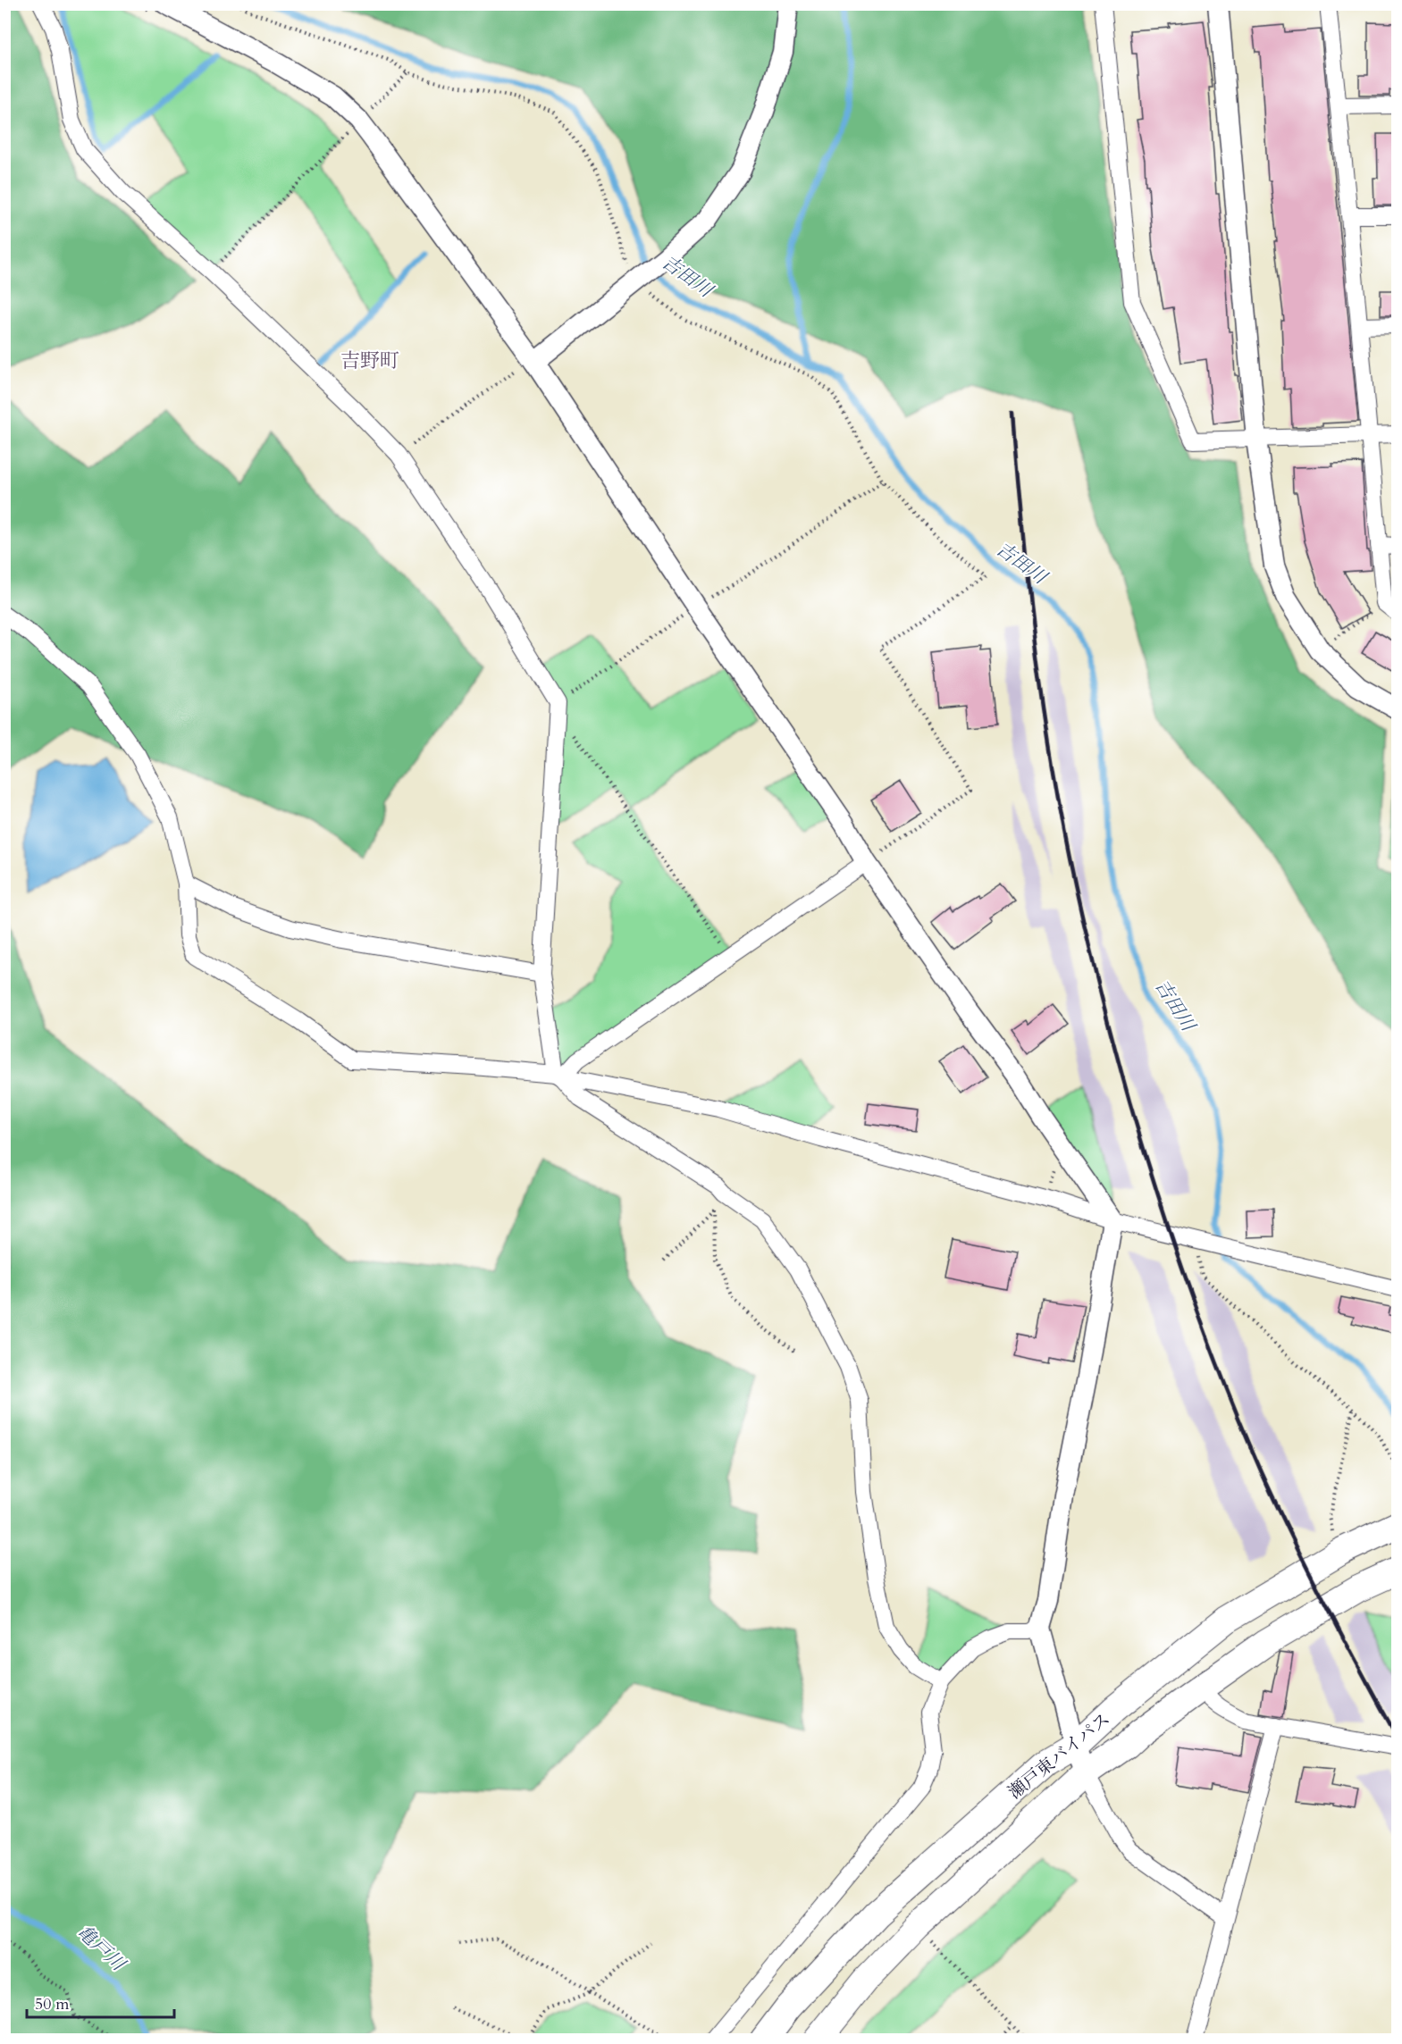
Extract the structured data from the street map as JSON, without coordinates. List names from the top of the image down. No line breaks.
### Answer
{"streets":{"highway":["瀬戸東バイパス"]},"districts":["吉野町"],"water":["吉田川","亀戸川"],"scale_bar":"50 m"}
